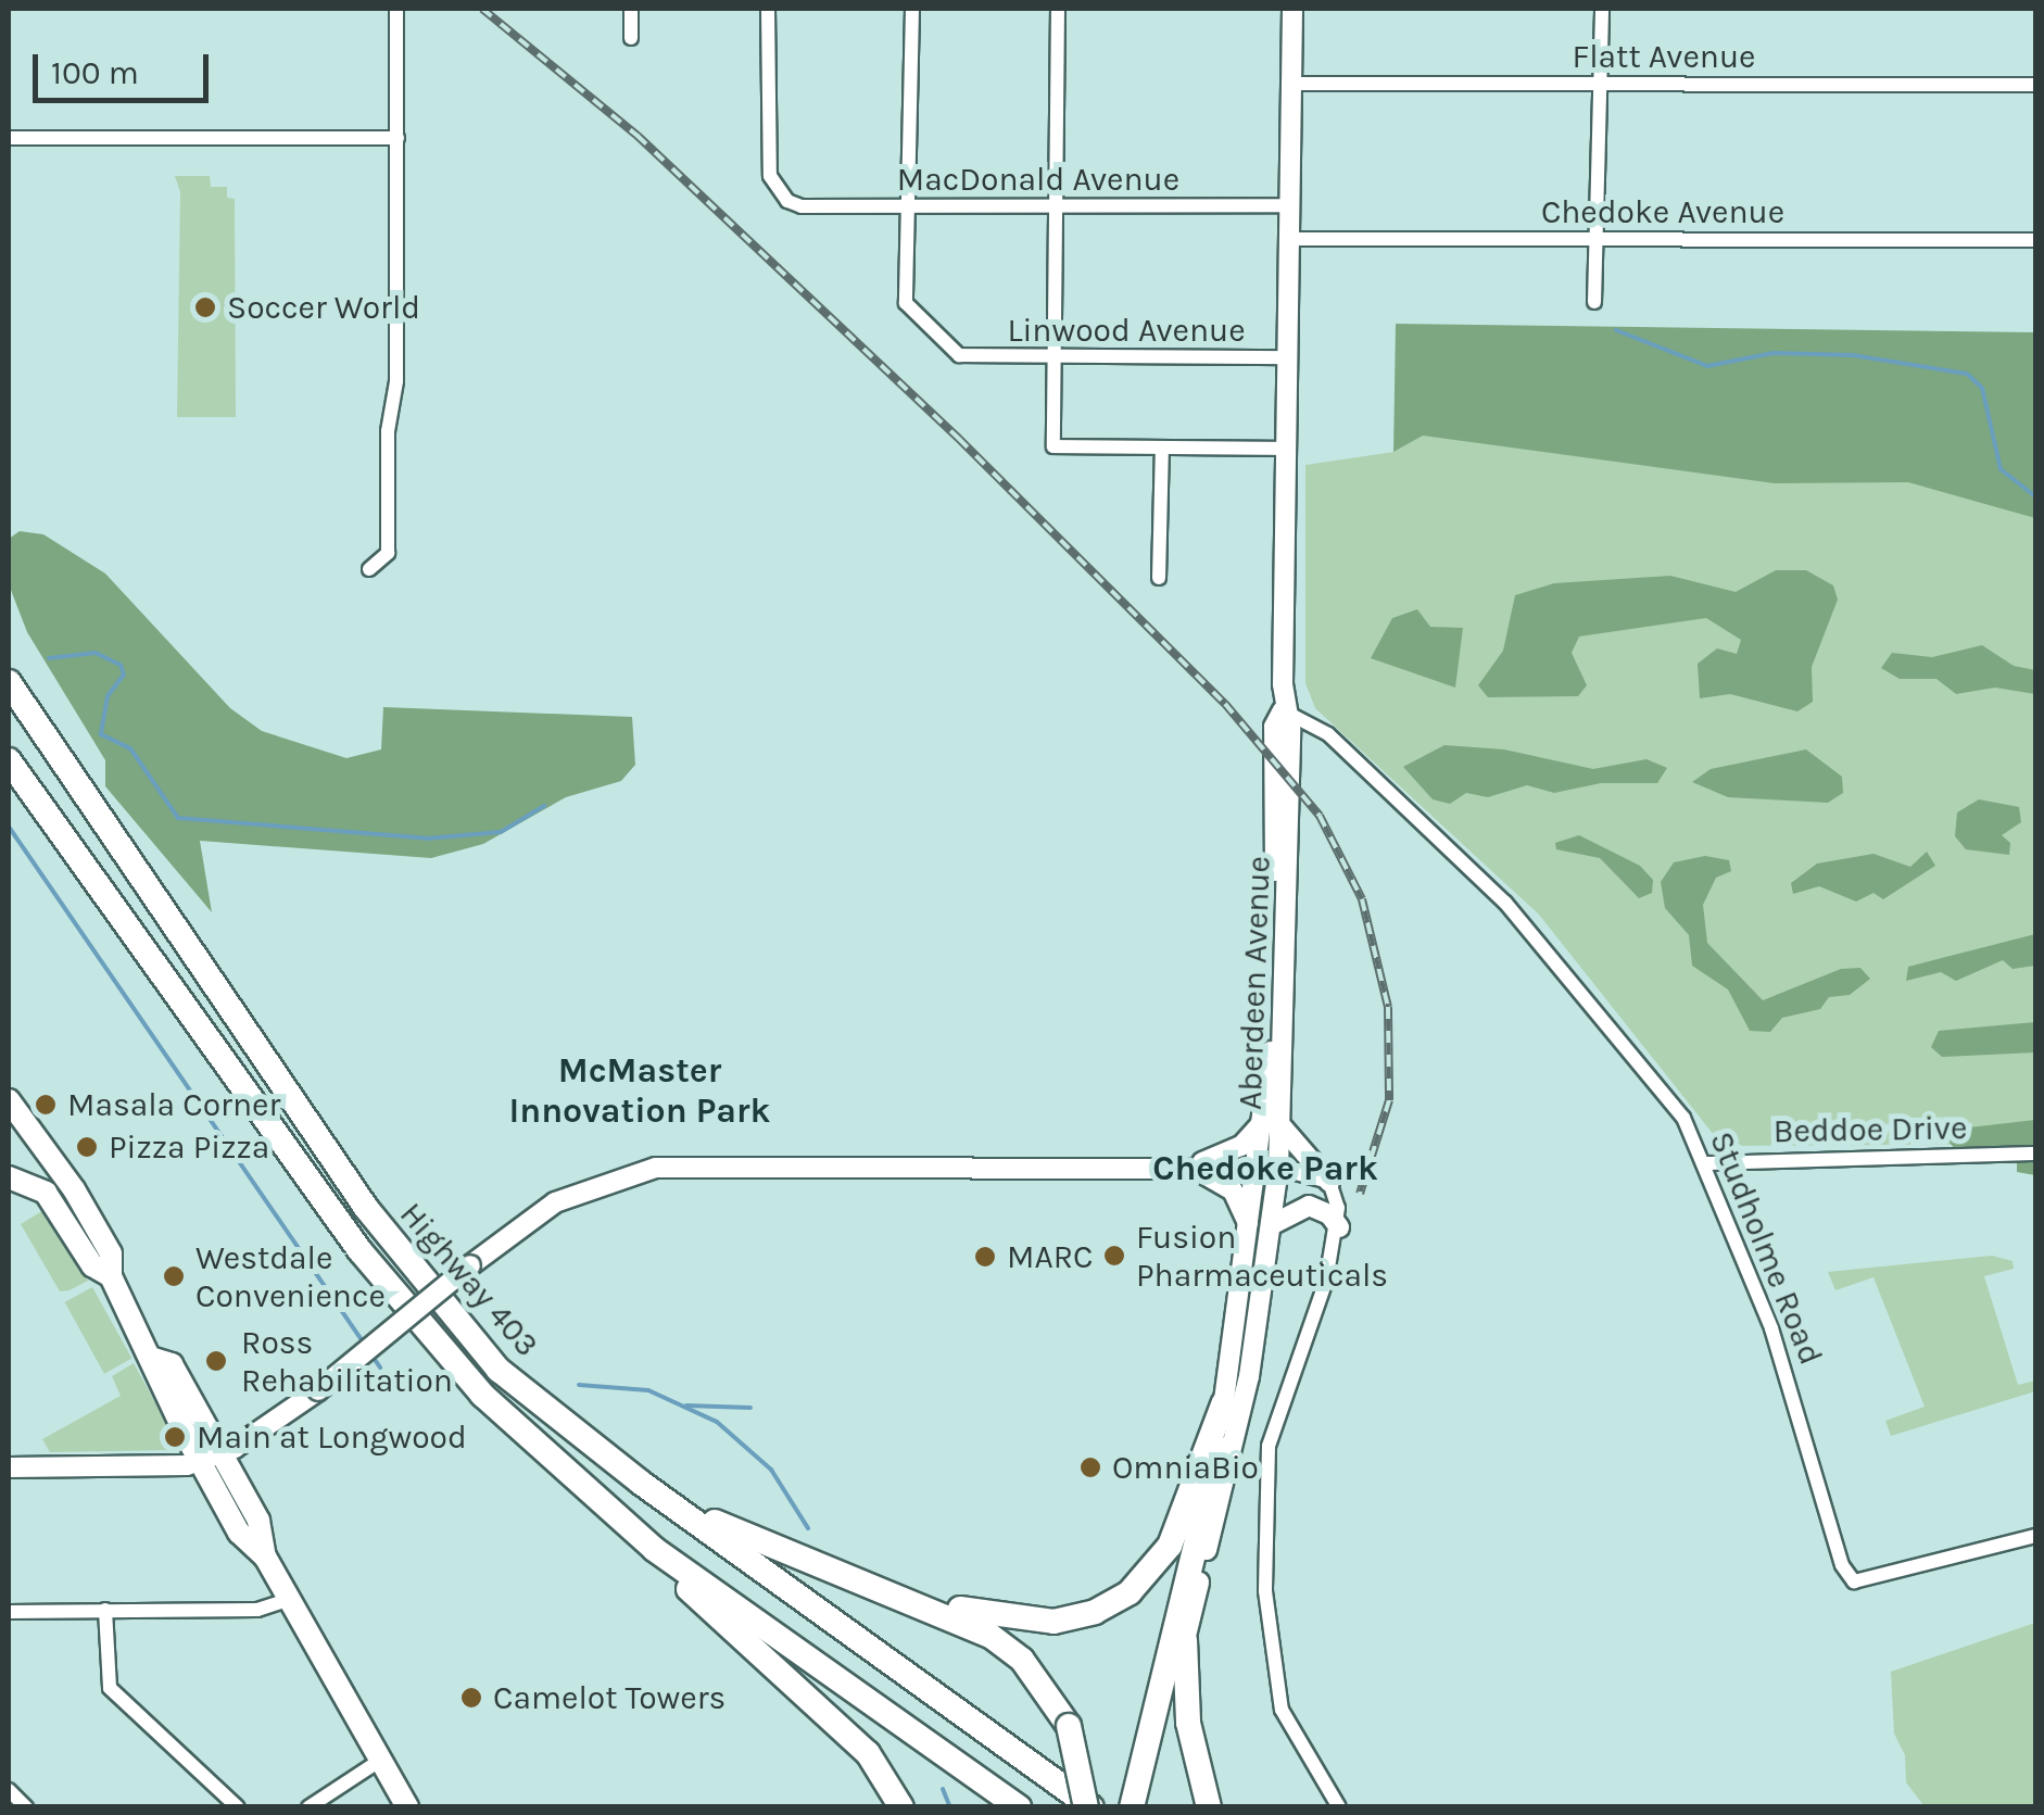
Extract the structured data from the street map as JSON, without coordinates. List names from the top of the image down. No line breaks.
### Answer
{"streets":{"highway":["Highway 403"],"main road":["Aberdeen Avenue"],"street":["Flatt Avenue","MacDonald Avenue","Chedoke Avenue","Linwood Avenue","Beddoe Drive","Studholme Road"]},"crossings":[["Flatt Avenue","Aberdeen Avenue"],["MacDonald Avenue","Linwood Avenue"],["MacDonald Avenue","Aberdeen Avenue"],["Chedoke Avenue","Aberdeen Avenue"],["Linwood Avenue","Aberdeen Avenue"],["Aberdeen Avenue","Studholme Road"],["Beddoe Drive","Studholme Road"]],"districts":["McMaster Innovation Park","Chedoke Park"],"places":["Soccer World","Masala Corner","Pizza Pizza","Fusion Pharmaceuticals","MARC","Westdale Convenience","Ross Rehabilitation","Main at Longwood","OmniaBio","Camelot Towers"],"scale_bar":"100 m"}
